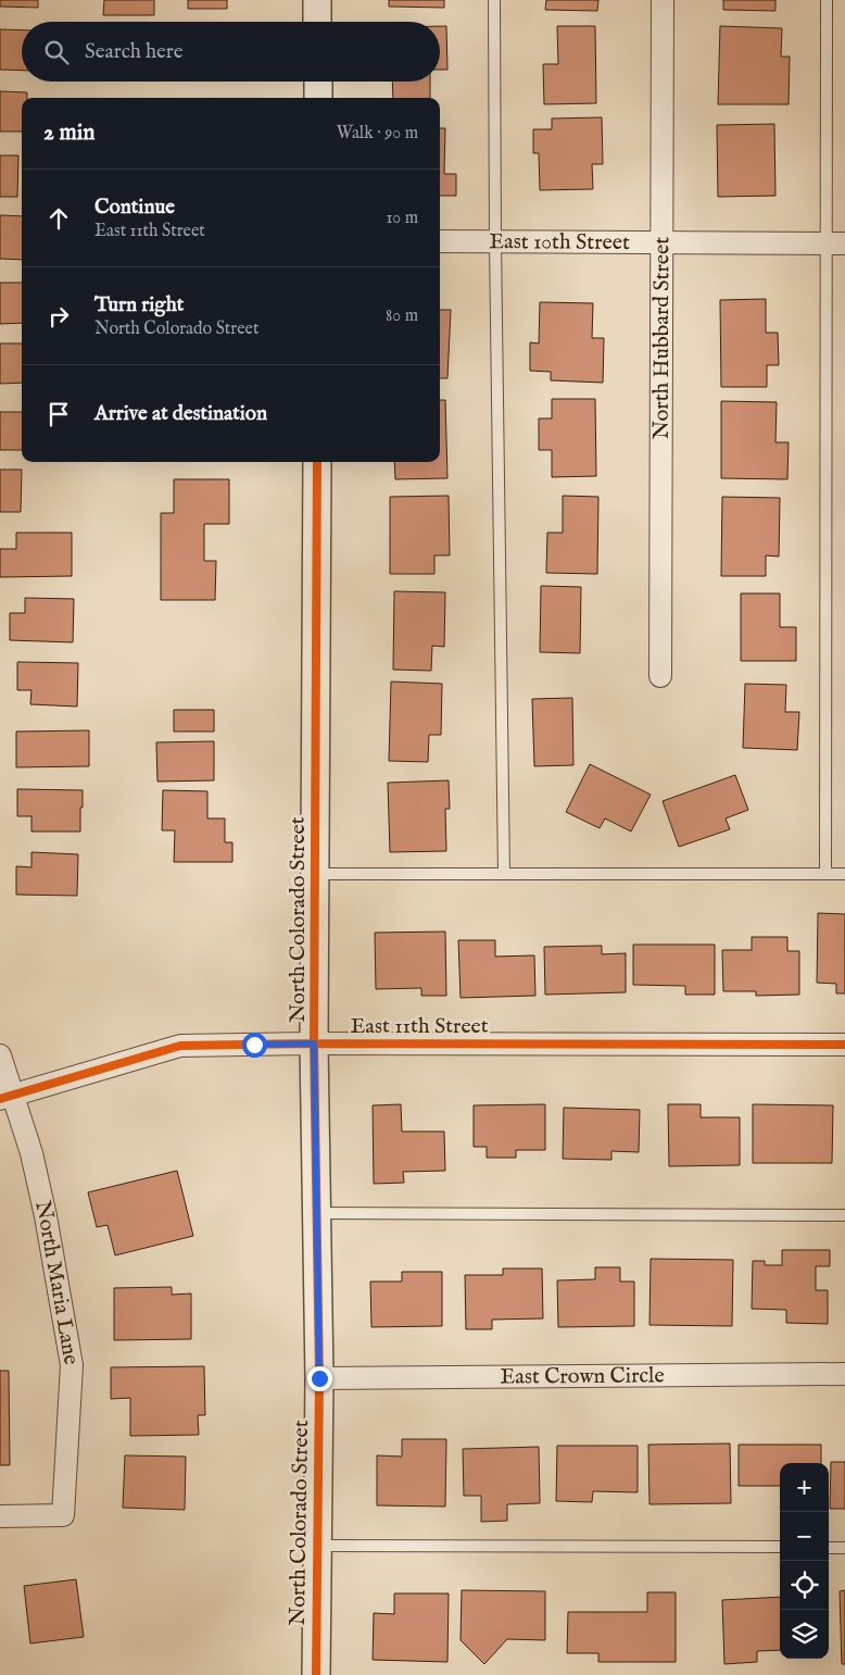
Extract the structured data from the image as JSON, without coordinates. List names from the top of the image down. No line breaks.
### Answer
{"streets":{"street":["East 10th Street","North Hubbard Street","North Colorado Street","East 11th Street","North Maria Lane","East Crown Circle"]},"crossings":[["East 10th Street","North Hubbard Street"],["North Colorado Street","East 11th Street"],["North Colorado Street","East Crown Circle"],["East 11th Street","North Maria Lane"]],"page":{"search":"Search here","heading":["2 min","Walk · 90 m"],"list":[["Continue","East 11th Street","10 m"],["Turn right","North Colorado Street","80 m"],"Arrive at destination"],"map_buttons":["+","−"]}}
